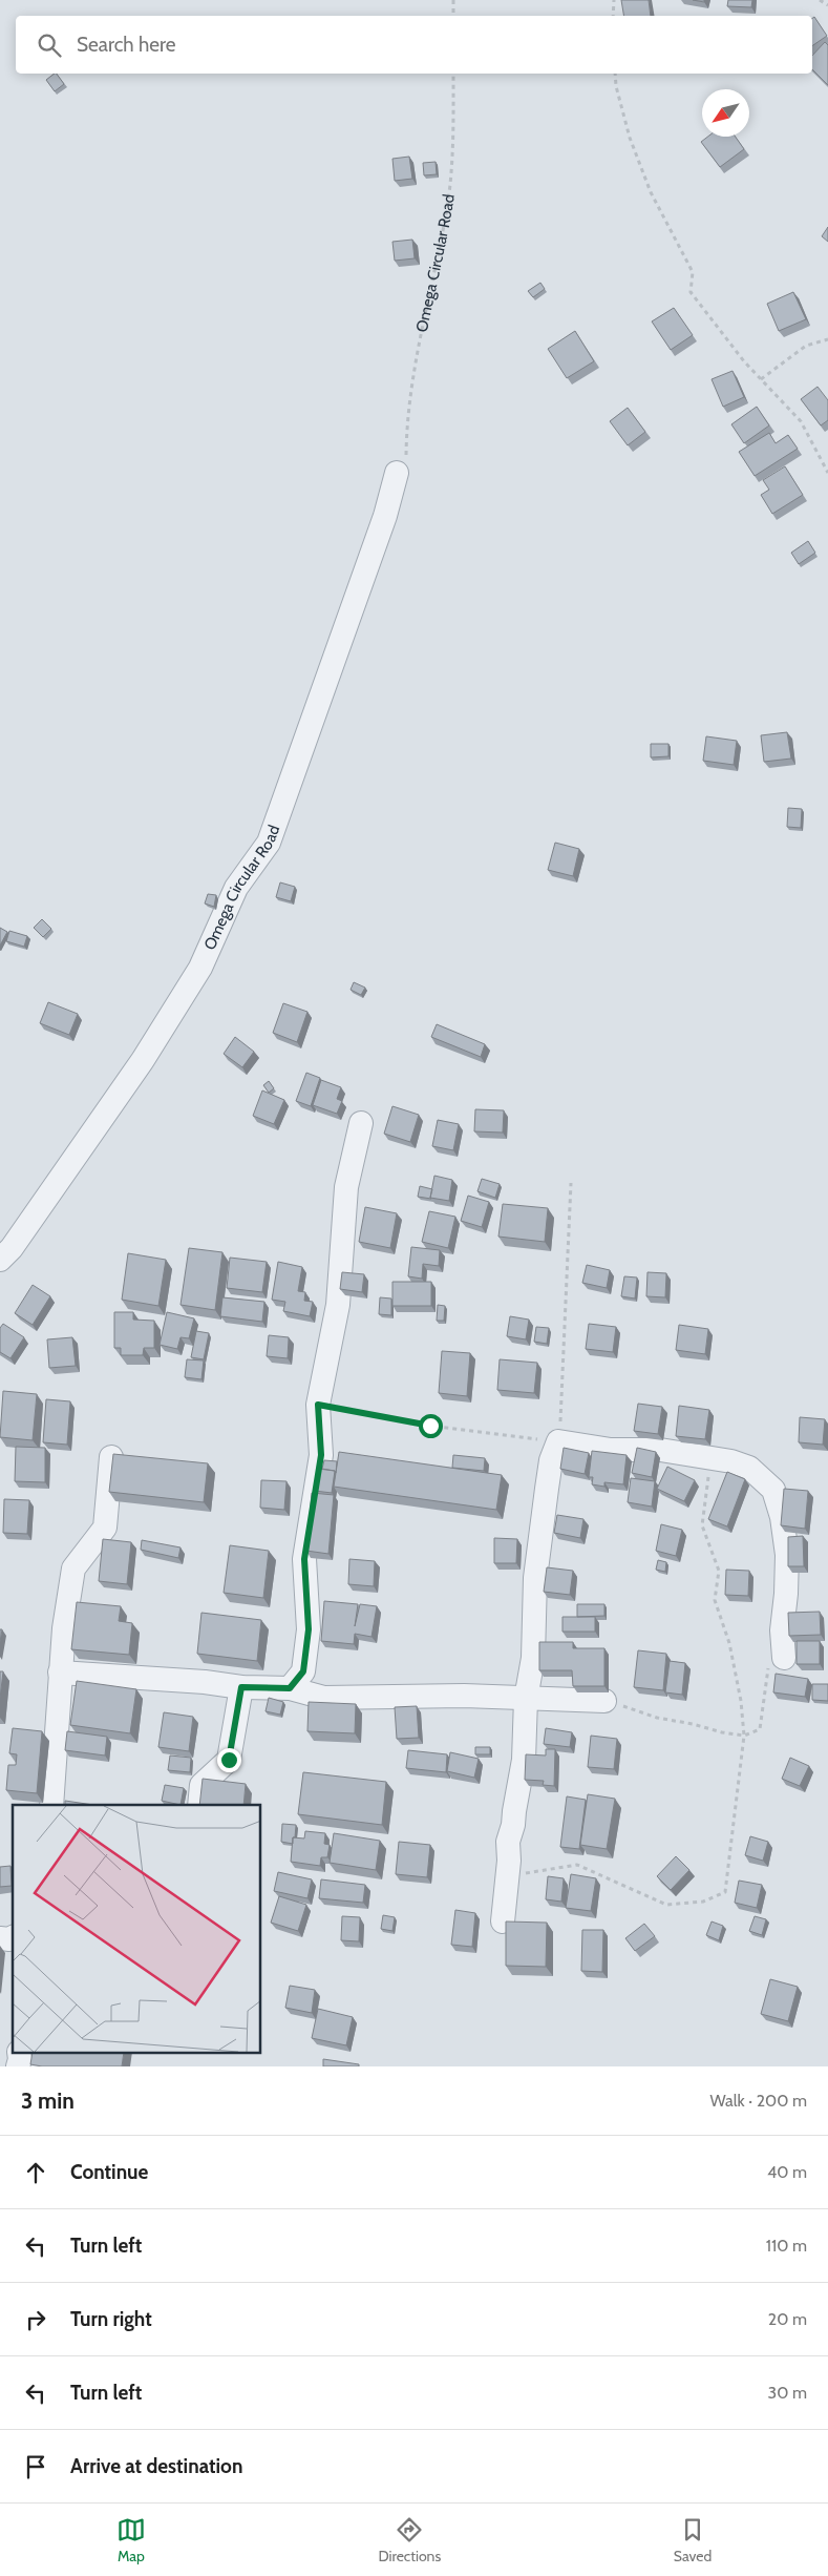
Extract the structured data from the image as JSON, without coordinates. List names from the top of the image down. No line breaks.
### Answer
{"streets":{"street":["Omega Circular Road"]},"north":"bottom left","page":{"search":"Search here","heading":["3 min","Walk · 200 m"],"list":[["Continue","40 m"],["Turn left","110 m"],["Turn right","20 m"],["Turn left","30 m"],"Arrive at destination"],"nav":["Map","Directions","Saved"]}}
